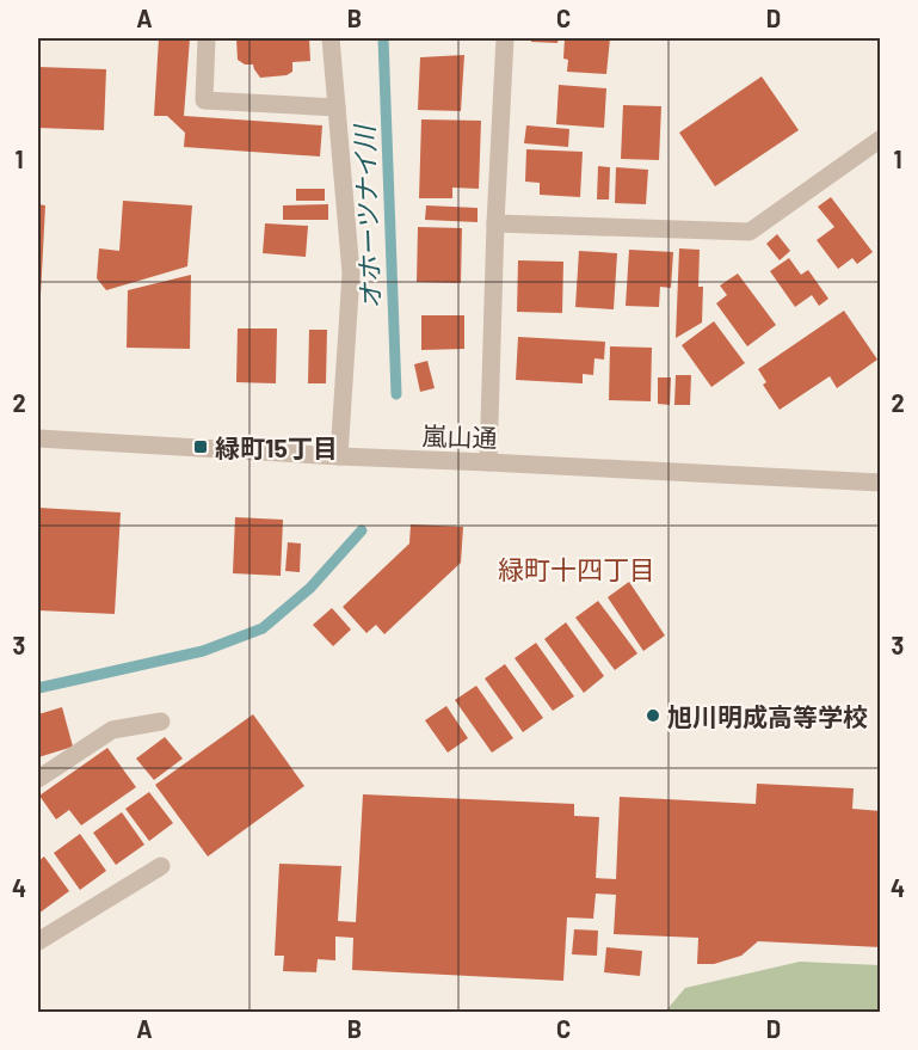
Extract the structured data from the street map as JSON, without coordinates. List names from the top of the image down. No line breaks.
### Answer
{"streets":{"street":["嵐山通"]},"districts":["緑町十四丁目"],"water":["オホーツナイ川"],"places":{"transit":["緑町15丁目"],"other":["旭川明成高等学校"]},"grid":{"columns":["A","B","C","D"],"rows":["1","2","3","4"]}}
